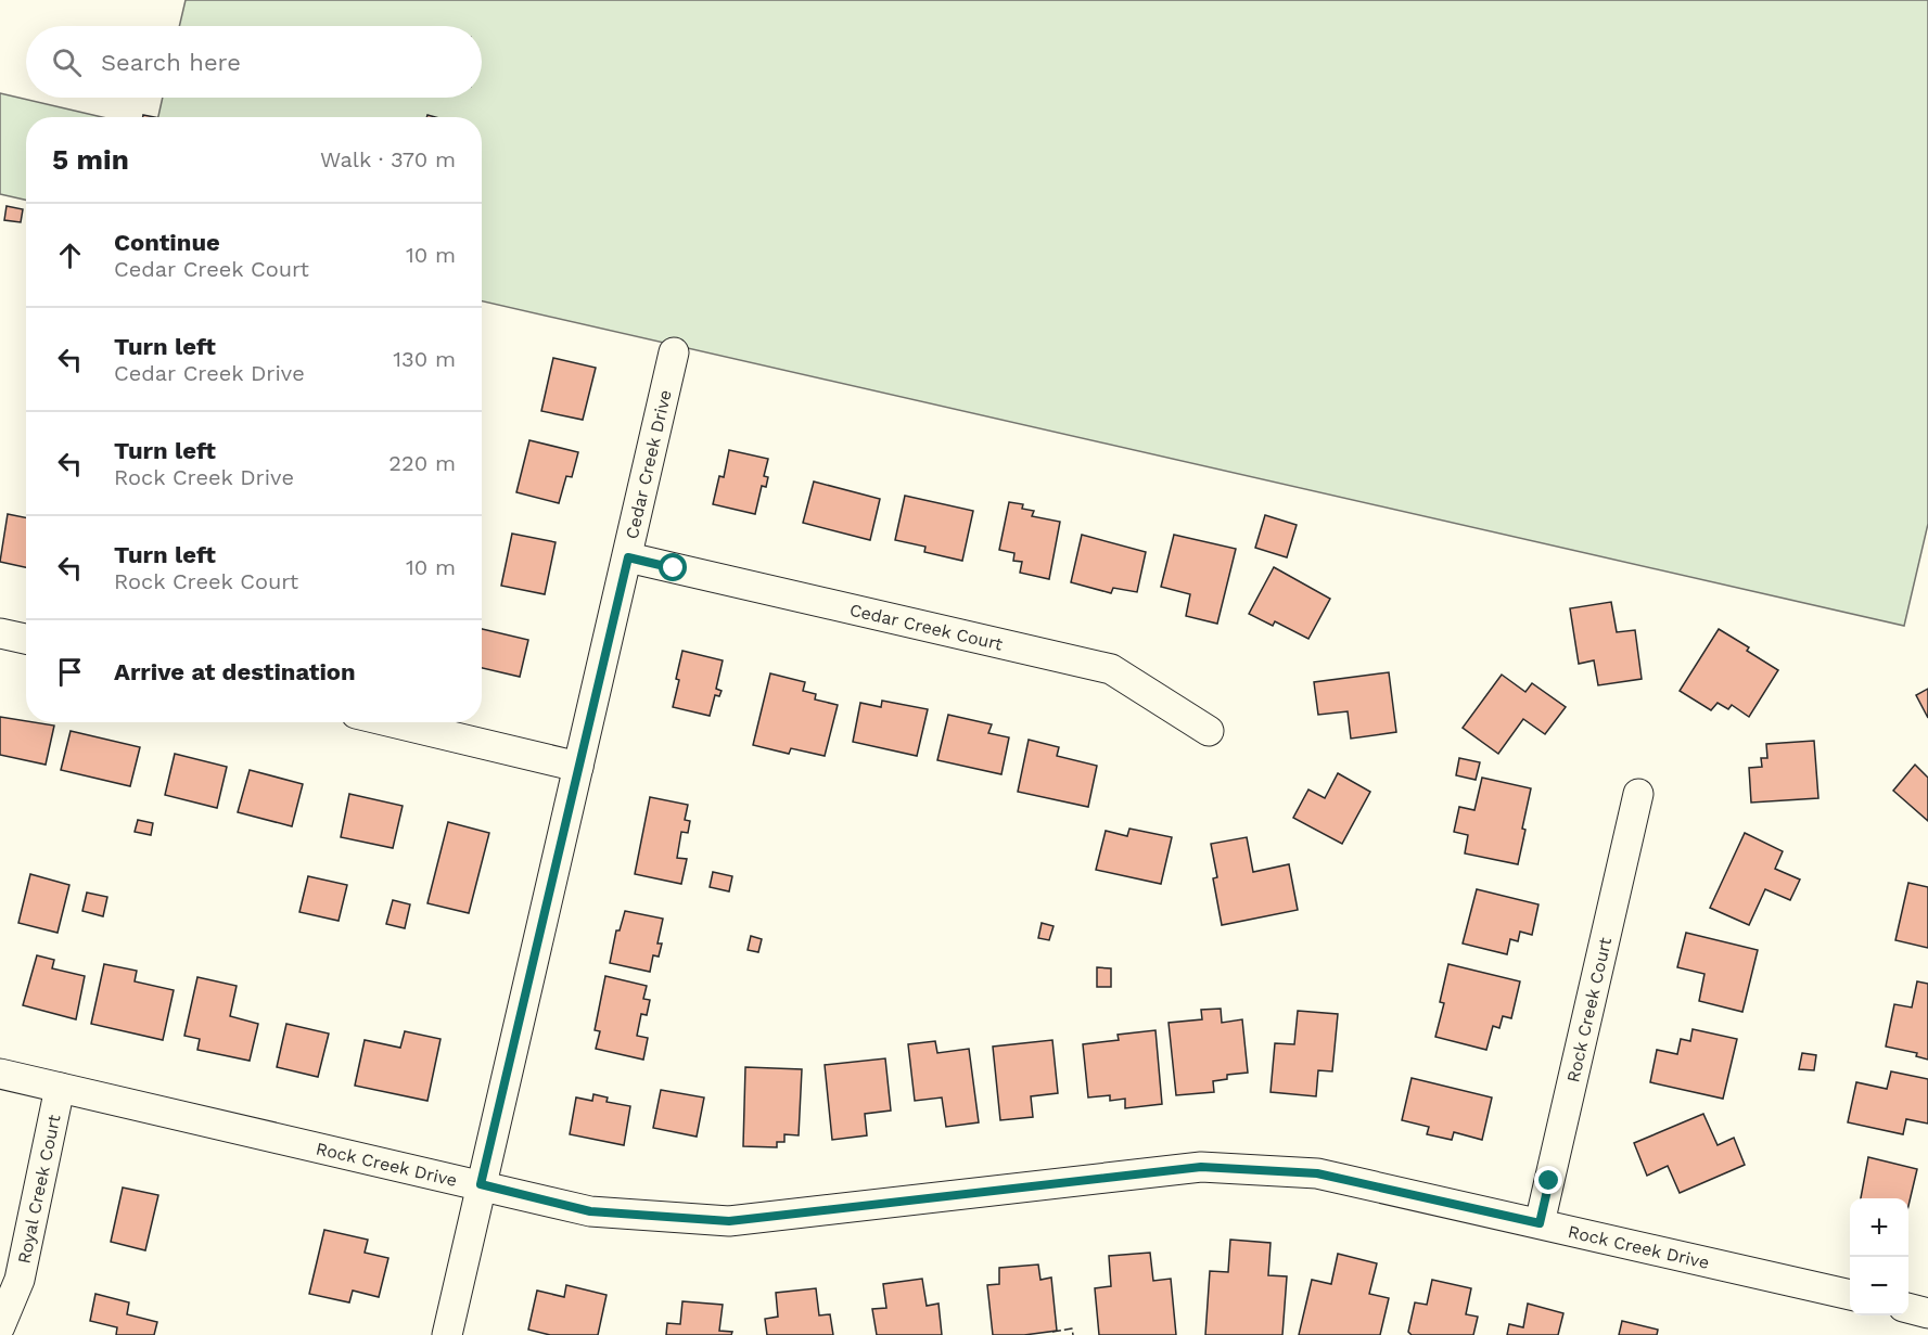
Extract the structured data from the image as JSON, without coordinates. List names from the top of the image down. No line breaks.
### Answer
{"streets":{"street":["Cedar Creek Drive","Cedar Creek Court","Rock Creek Court","Rock Creek Drive","Royal Creek Court"]},"crossings":[["Cedar Creek Drive","Cedar Creek Court"],["Cedar Creek Drive","Rock Creek Drive"],["Rock Creek Court","Rock Creek Drive"],["Rock Creek Drive","Royal Creek Court"]],"page":{"search":"Search here","heading":["5 min","Walk · 370 m"],"list":[["Continue","Cedar Creek Court","10 m"],["Turn left","Cedar Creek Drive","130 m"],["Turn left","Rock Creek Drive","220 m"],["Turn left","Rock Creek Court","10 m"],"Arrive at destination"],"map_buttons":["+","−"]}}
